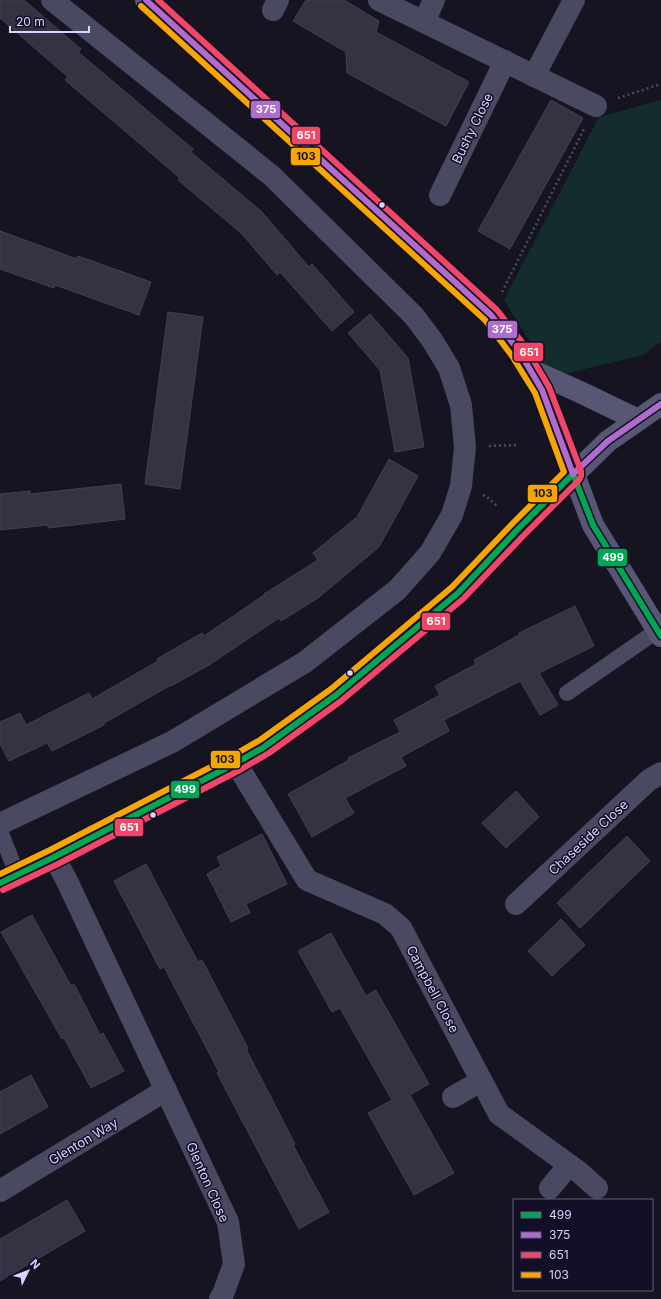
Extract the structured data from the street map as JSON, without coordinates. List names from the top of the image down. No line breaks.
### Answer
{"streets":{"street":["Bushy Close","Chaseside Close","Campbell Close","Glenton Way","Glenton Close"]},"crossings":[["Glenton Way","Glenton Close"]],"lines":["transit line 375","transit line 651","transit line 103","transit line 499"],"legend":["499","375","651","103"],"scale_bar":"20 m","north":"top right"}
